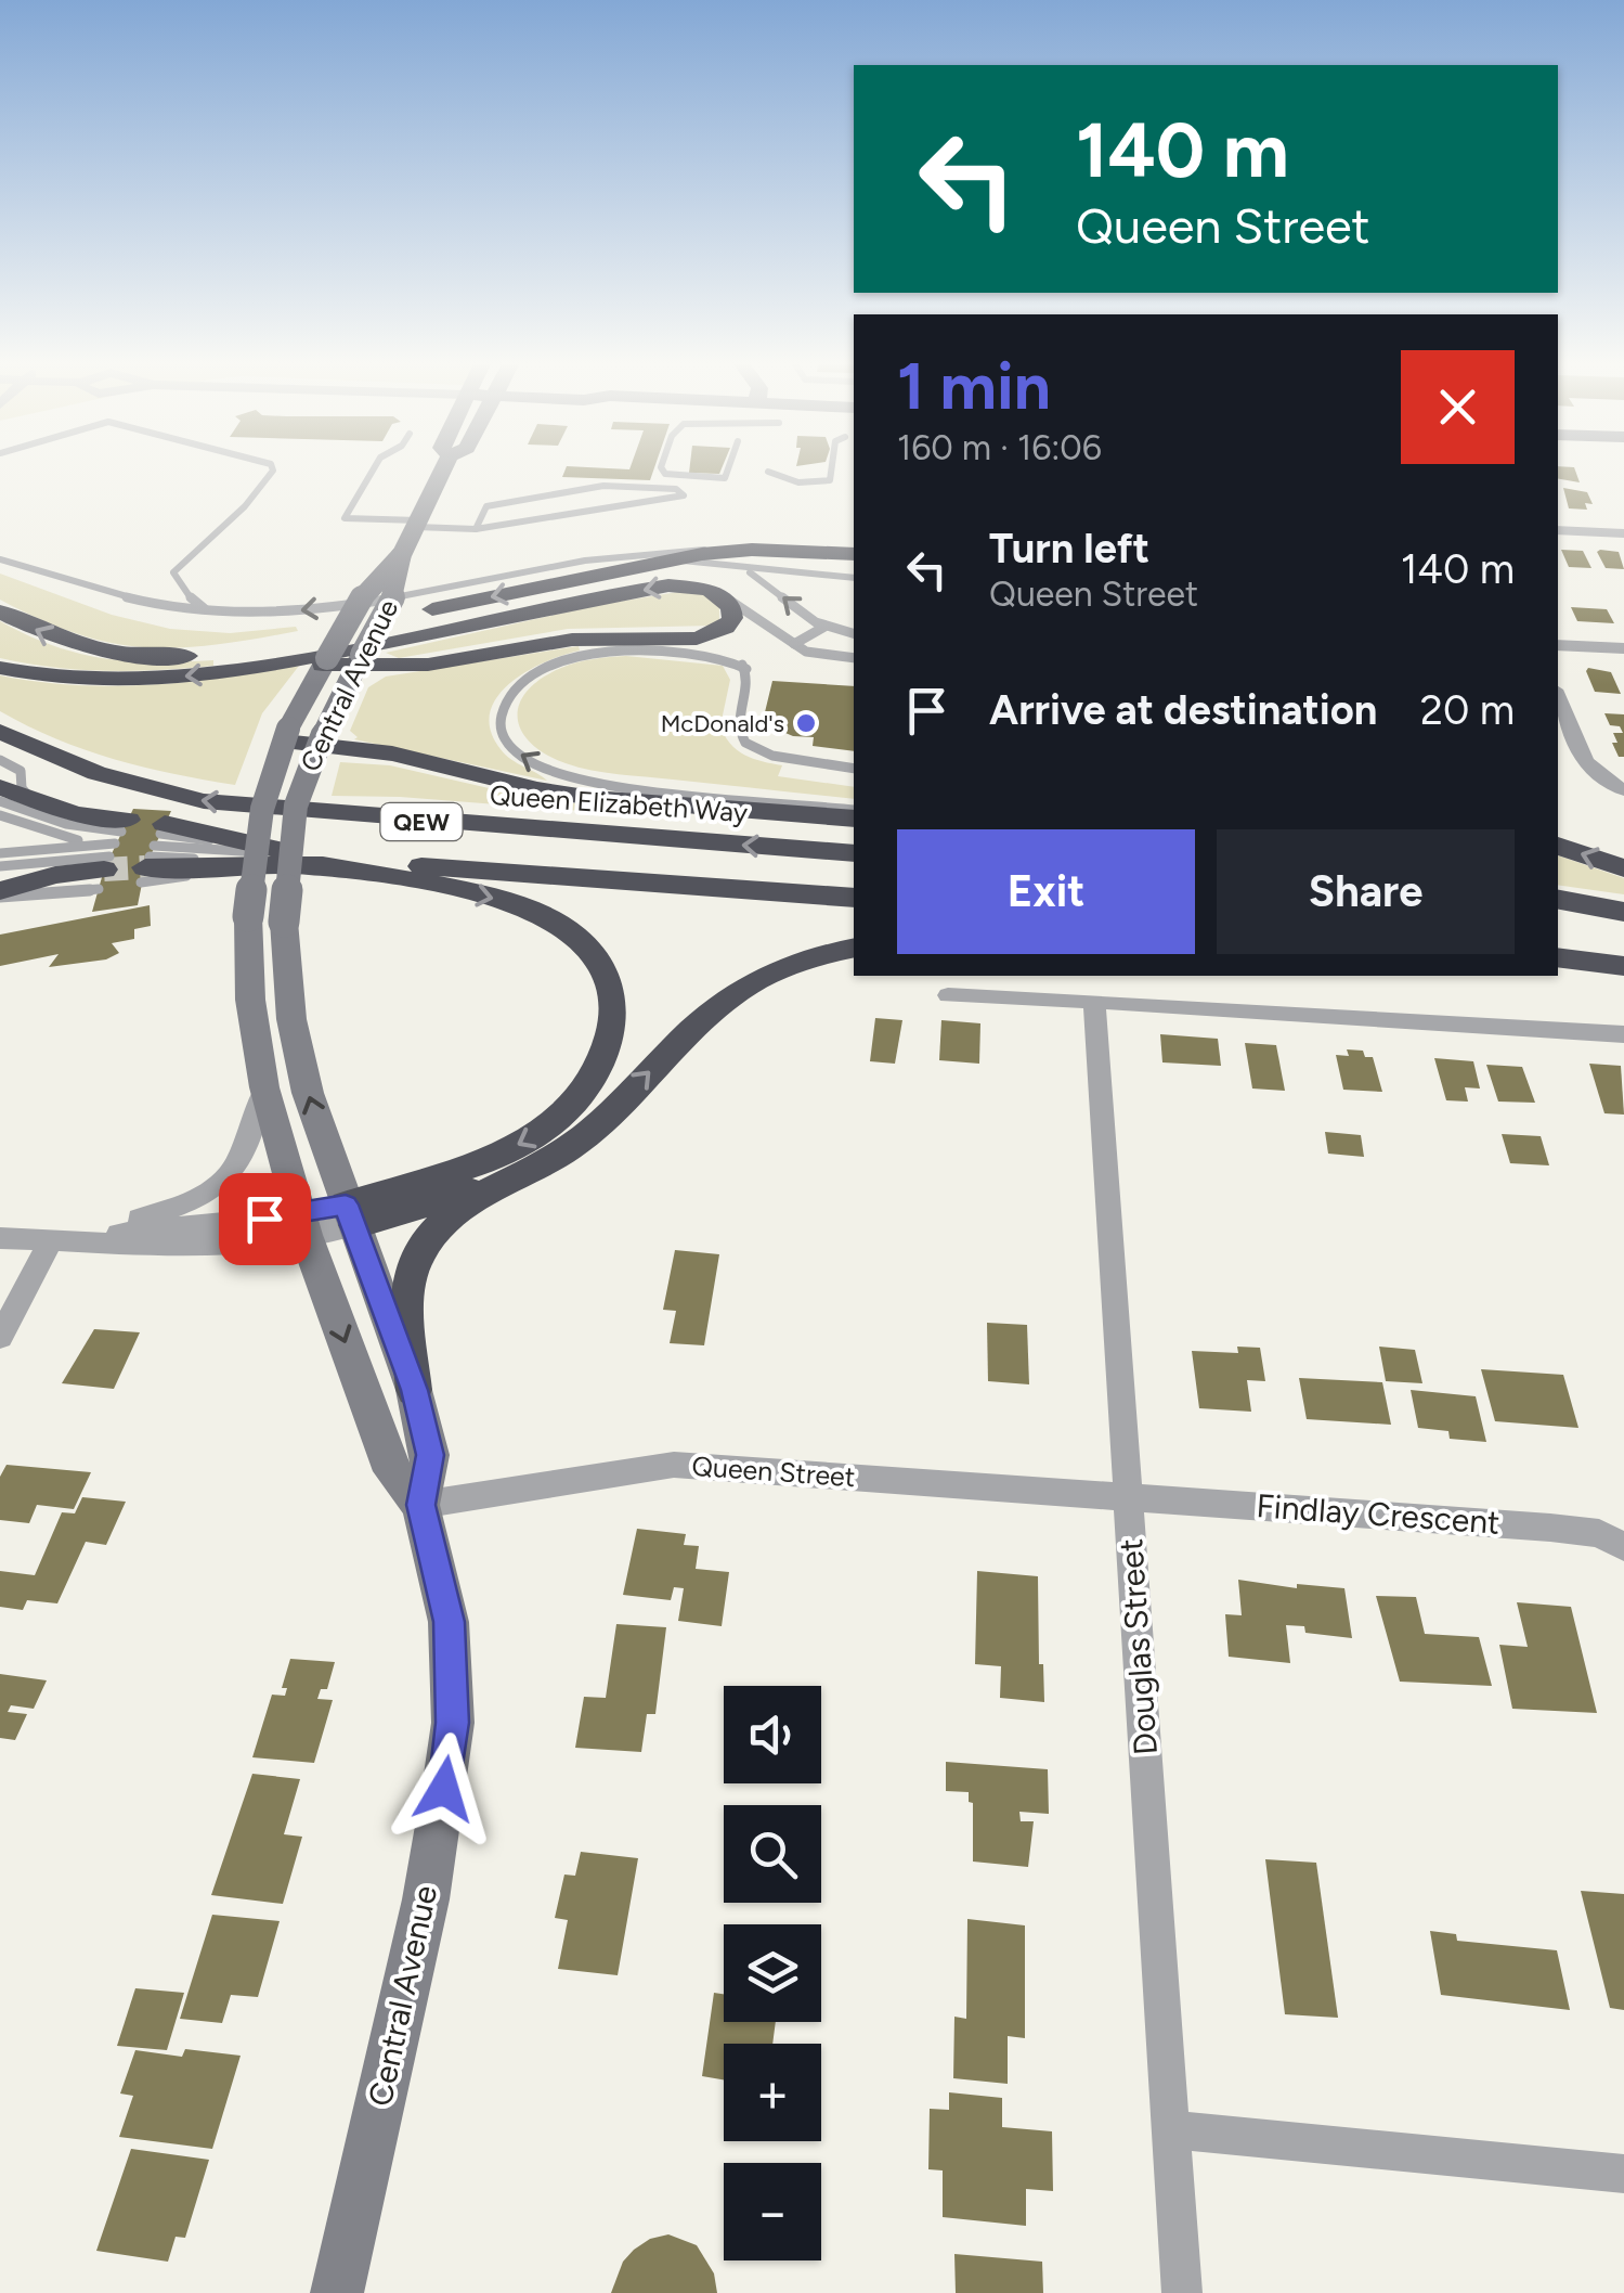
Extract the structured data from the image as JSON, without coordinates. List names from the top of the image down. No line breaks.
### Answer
{"streets":{"highway":["Queen Elizabeth Way","QEW"],"main road":["Central Avenue"],"street":["Queen Street","Findlay Crescent","Douglas Street"]},"crossings":[["Central Avenue","Queen Street"],["Queen Street","Findlay Crescent"],["Queen Street","Douglas Street"],["Findlay Crescent","Douglas Street"]],"places":["McDonald's"],"page":{"turn":["140 m","Queen Street"],"heading":["1 min","160 m · 16:06"],"list":[{"name":"Turn left","note":"Queen Street","value":"140 m"},{"name":"Arrive at destination","value":"20 m"}],"buttons":["Exit","Share"],"map_buttons":["+","−"]}}
